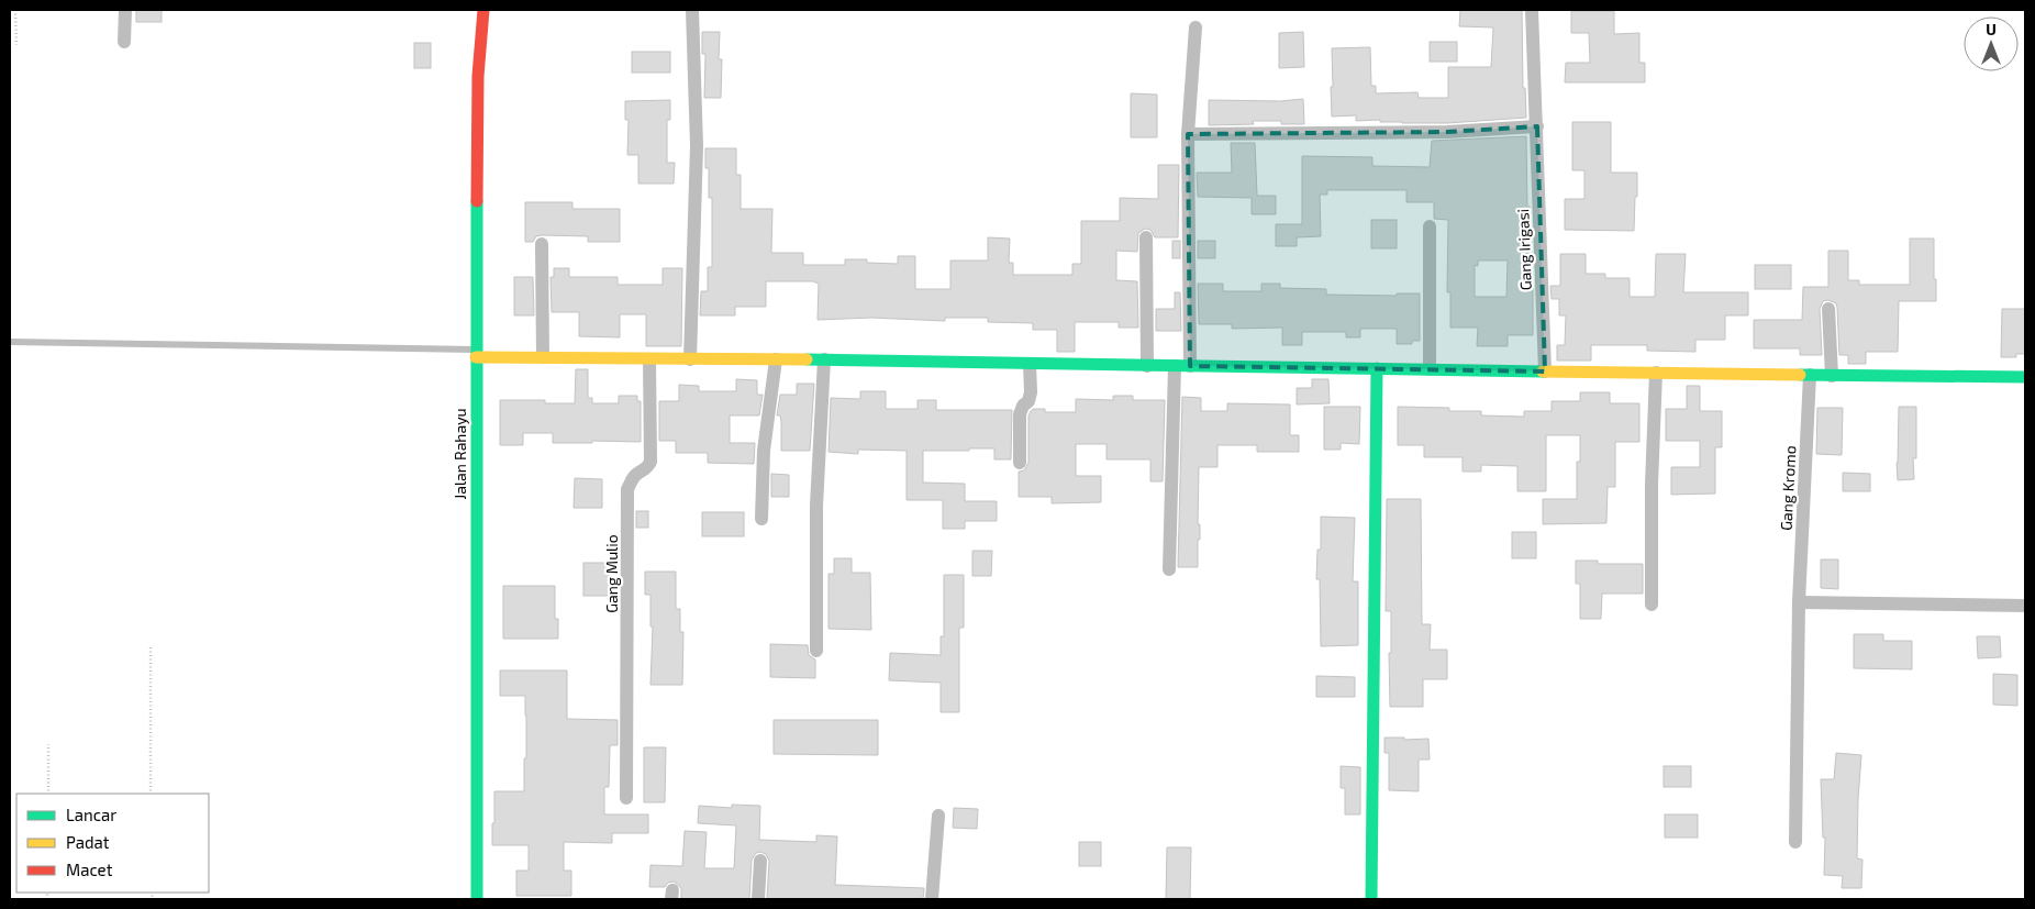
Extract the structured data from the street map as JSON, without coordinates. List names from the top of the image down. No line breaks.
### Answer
{"streets":{"street":["Gang Irigasi","Jalan Rahayu","Gang Kromo","Gang Mulio"]},"legend":["Lancar","Padat","Macet"],"north":"top"}
